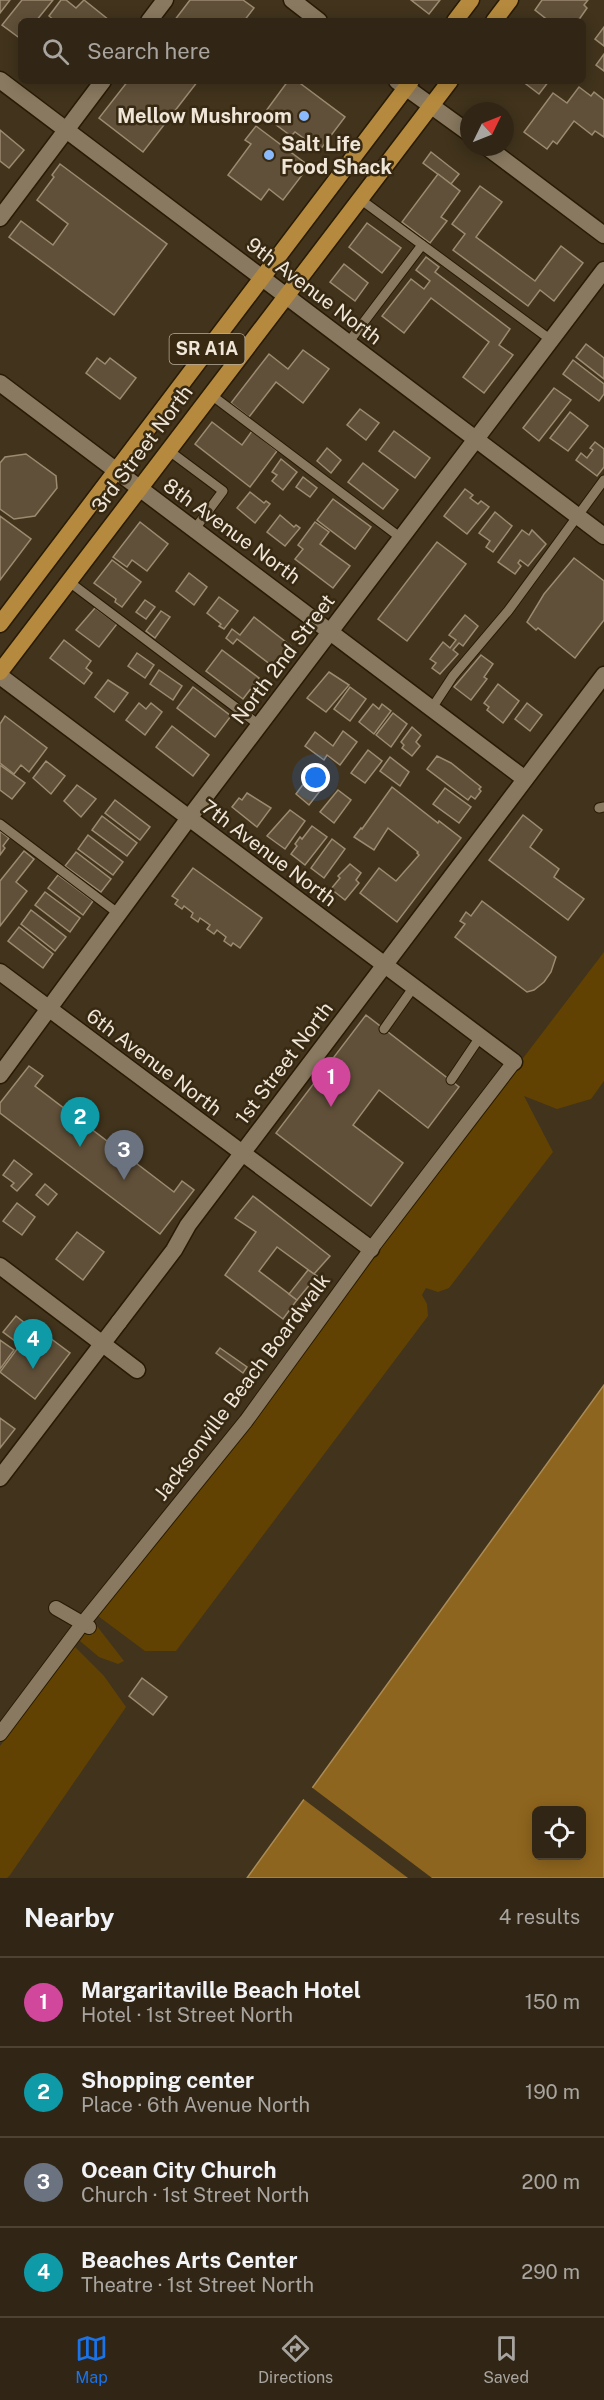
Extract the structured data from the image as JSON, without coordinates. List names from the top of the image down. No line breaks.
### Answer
{"streets":{"main road":["SR A1A","3rd Street North"],"street":["9th Avenue North","8th Avenue North","North 2nd Street","7th Avenue North","6th Avenue North","1st Street North","Jacksonville Beach Boardwalk"]},"crossings":[["9th Avenue North","3rd Street North"],["9th Avenue North","North 2nd Street"],["3rd Street North","8th Avenue North"],["8th Avenue North","North 2nd Street"],["8th Avenue North","1st Street North"],["North 2nd Street","7th Avenue North"],["North 2nd Street","6th Avenue North"],["7th Avenue North","1st Street North"],["7th Avenue North","Jacksonville Beach Boardwalk"],["6th Avenue North","1st Street North"],["6th Avenue North","Jacksonville Beach Boardwalk"]],"places":["Mellow Mushroom","Salt Life Food Shack"],"north":"top right","page":{"search":"Search here","pins":["1","2","3","4"],"heading":["Nearby","4 results"],"list":[{"mark":"1","name":"Margaritaville Beach Hotel","note":"Hotel · 1st Street North","value":"150 m"},{"mark":"2","name":"Shopping center","note":"Place · 6th Avenue North","value":"190 m"},{"mark":"3","name":"Ocean City Church","note":"Church · 1st Street North","value":"200 m"},{"mark":"4","name":"Beaches Arts Center","note":"Theatre · 1st Street North","value":"290 m"}],"nav":["Map","Directions","Saved"]}}
